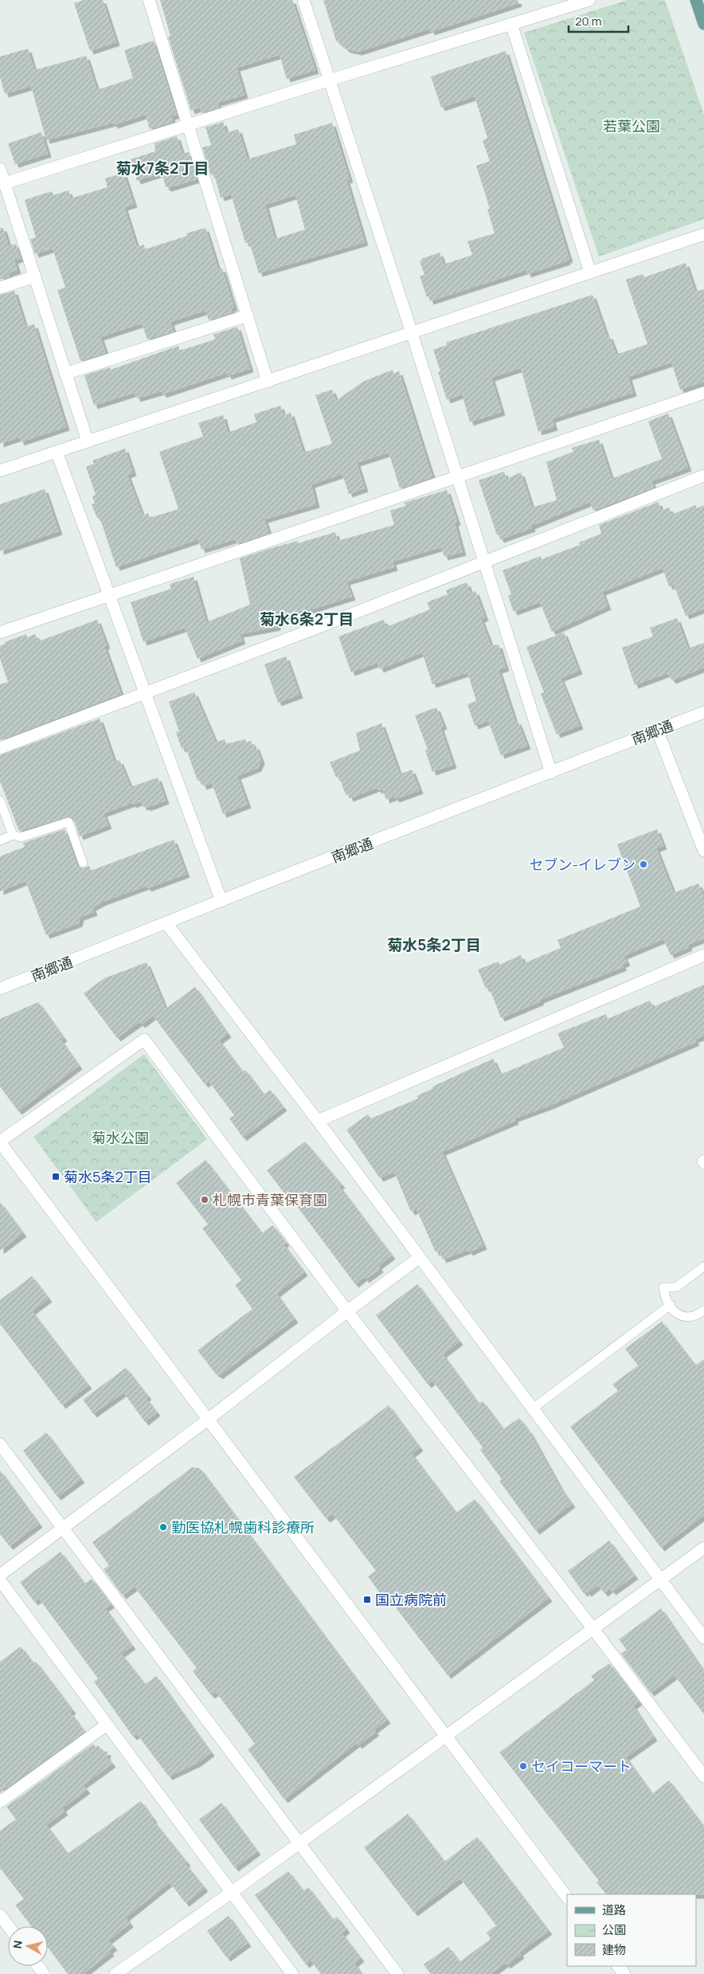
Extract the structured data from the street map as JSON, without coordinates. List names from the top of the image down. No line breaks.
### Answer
{"streets":{"street":["南郷通"]},"districts":["菊水7条2丁目","菊水6条2丁目","菊水5条2丁目"],"parks":["若葉公園","菊水公園"],"places":{"other":["セブン-イレブン","札幌市青葉保育園","勤医協札幌歯科診療所","セイコーマート"],"transit":["菊水5条2丁目","国立病院前"]},"legend":["道路","公園","建物"],"scale_bar":"20 m","north":"left"}
